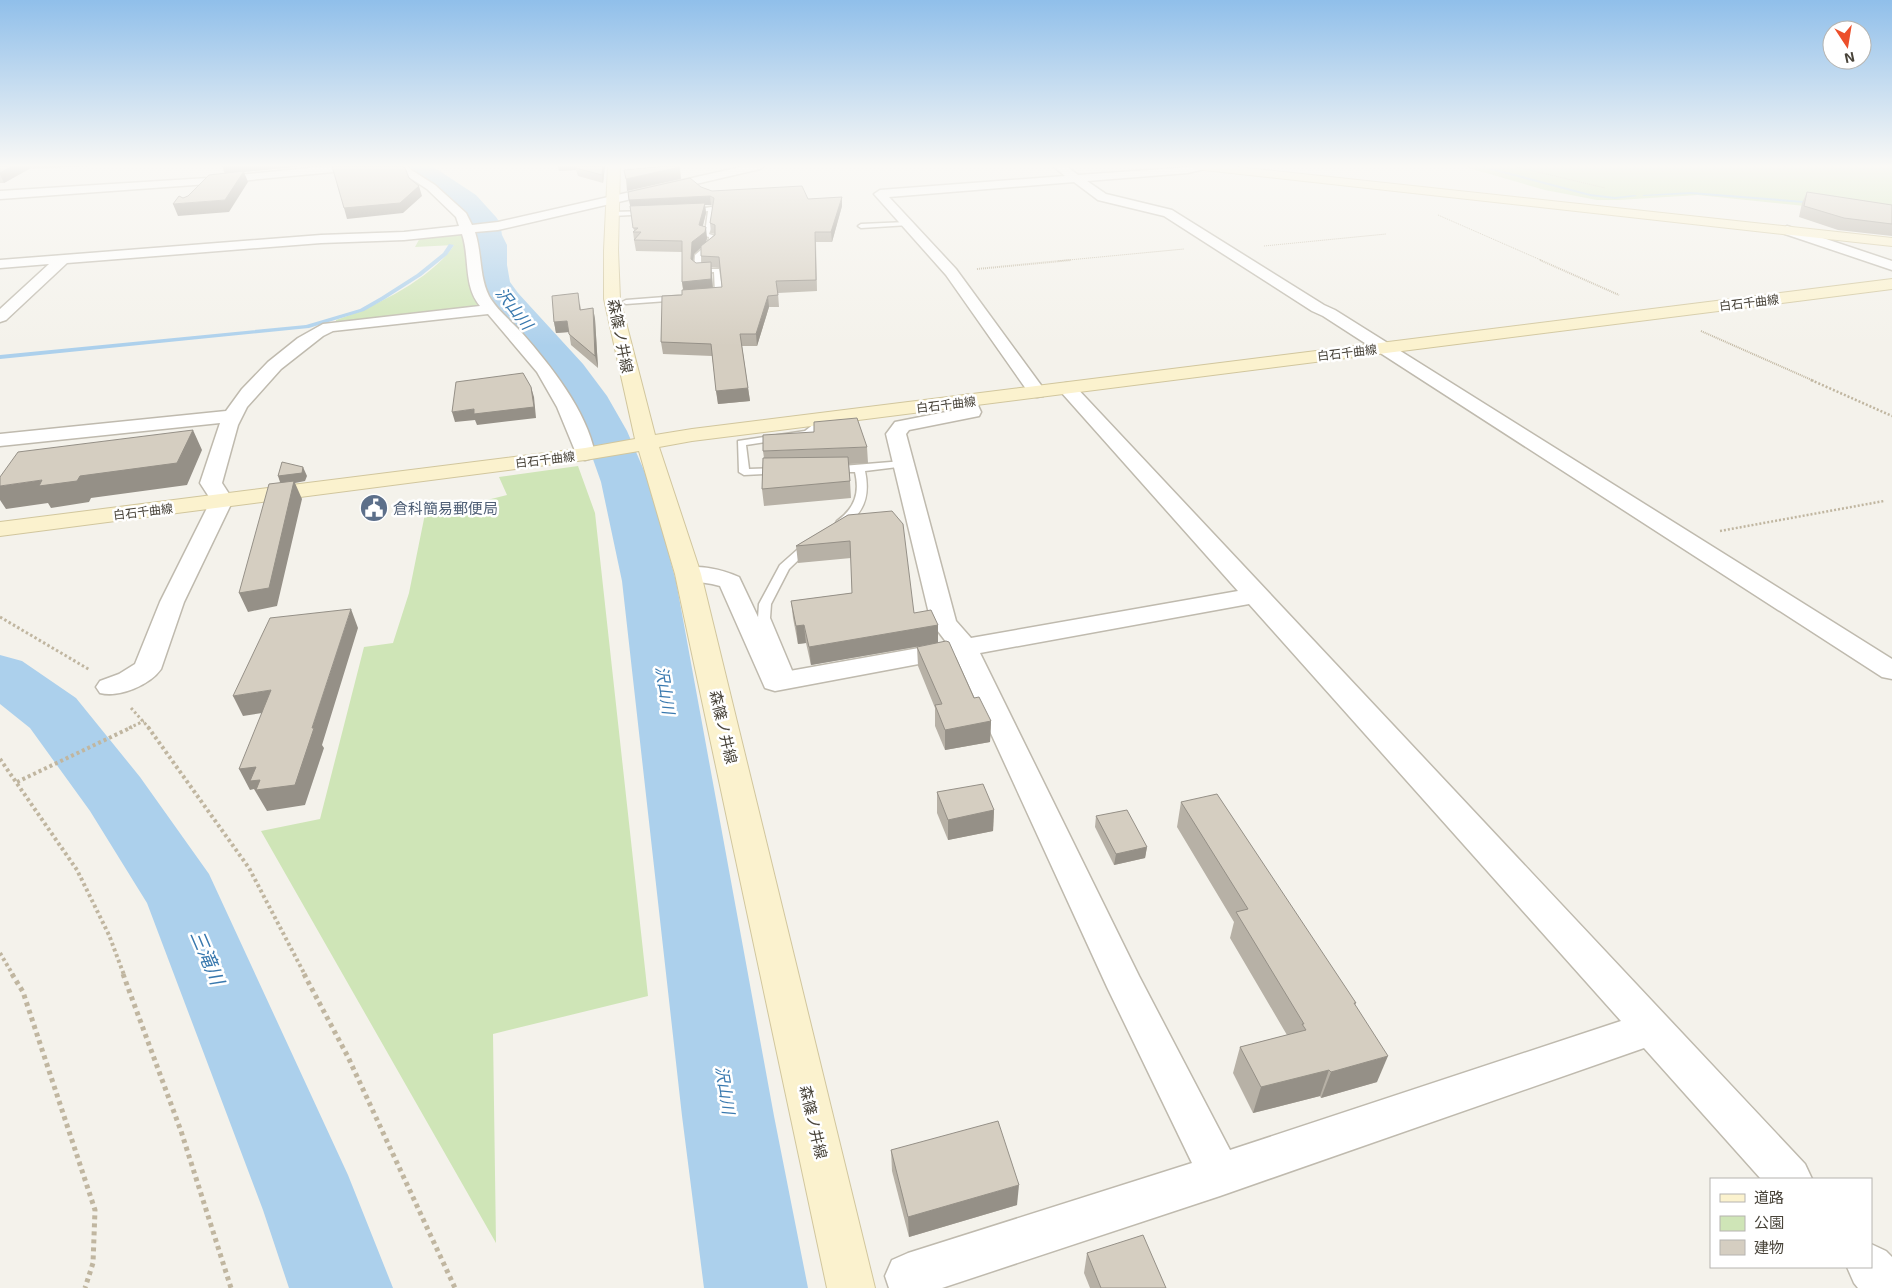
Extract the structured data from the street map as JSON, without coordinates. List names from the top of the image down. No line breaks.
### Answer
{"streets":{"main road":["白石千曲線","森篠ノ井線"]},"crossings":[["白石千曲線","森篠ノ井線"]],"water":["沢山川","三滝川"],"places":{"public building":["倉科簡易郵便局"]},"legend":["道路","公園","建物"],"north":"bottom"}
